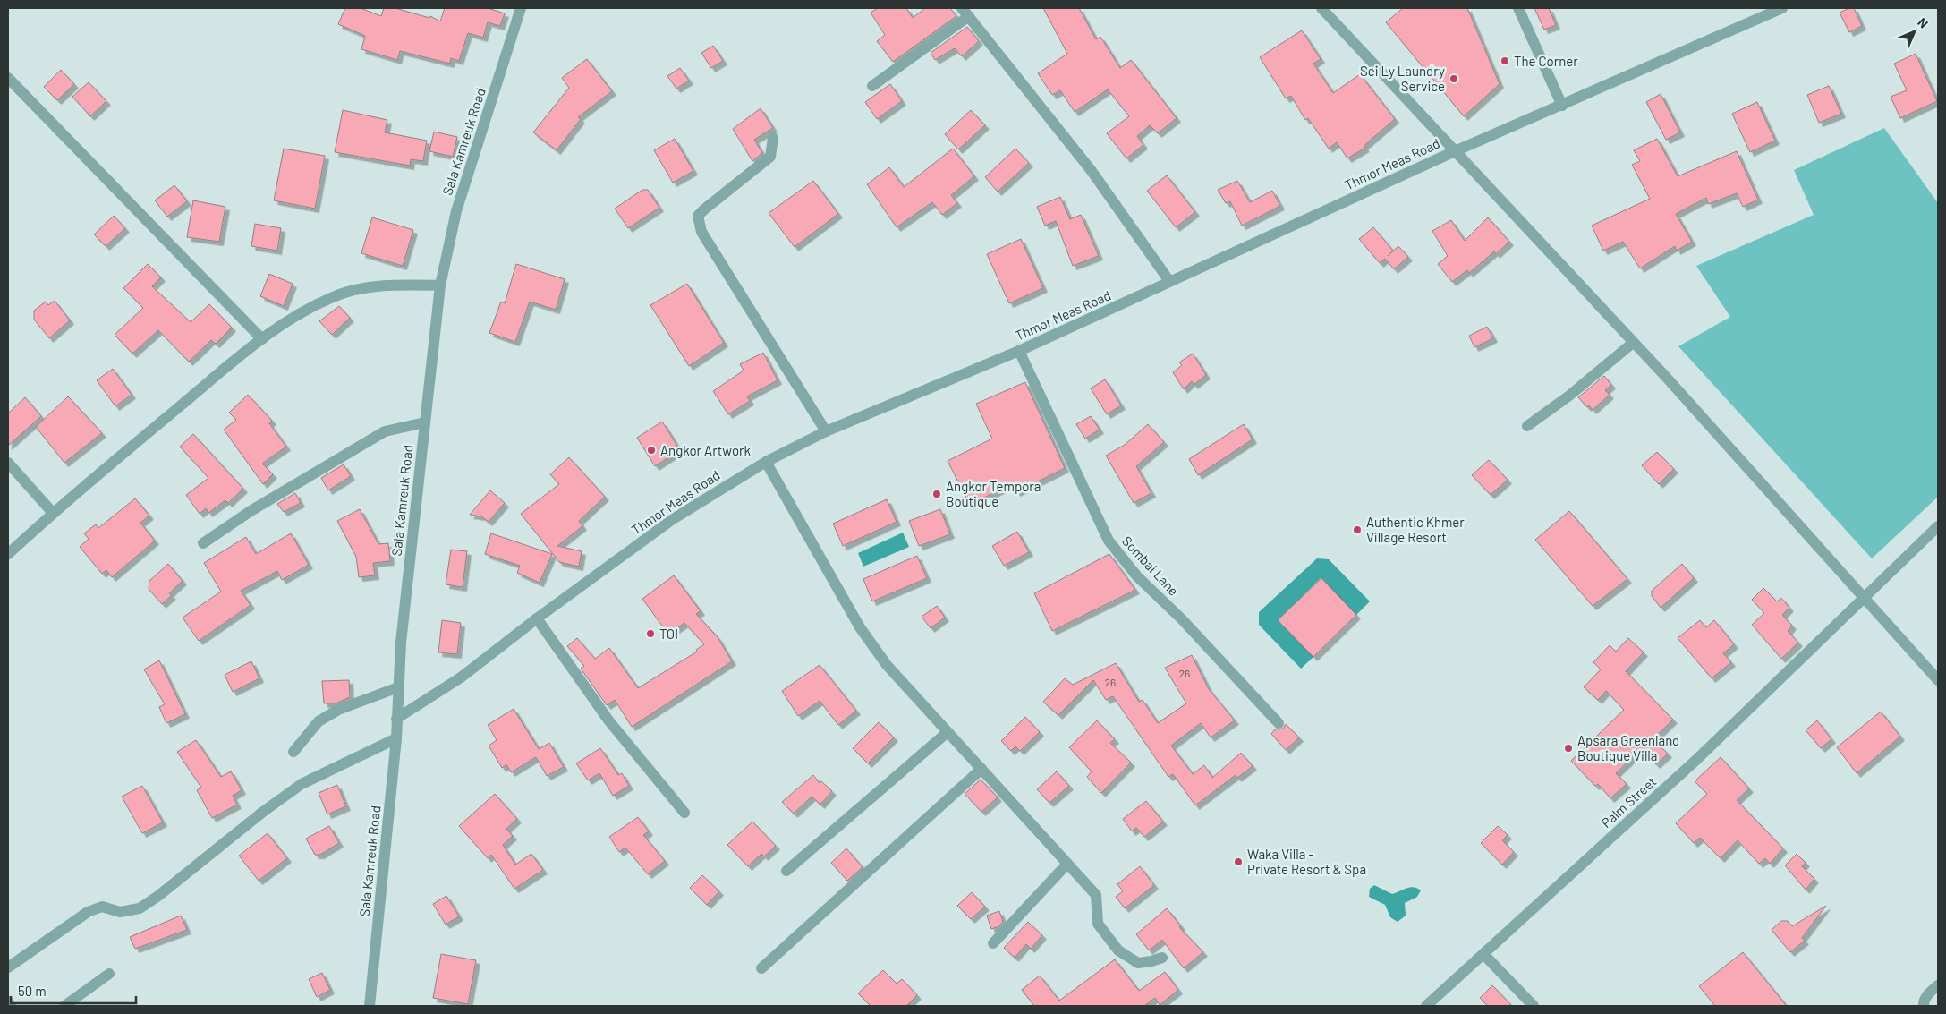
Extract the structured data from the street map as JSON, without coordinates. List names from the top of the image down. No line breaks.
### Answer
{"streets":{"street":["Sala Kamreuk Road","Thmor Meas Road","Sombai Lane","Palm Street"]},"crossings":[["Sala Kamreuk Road","Thmor Meas Road"],["Thmor Meas Road","Sombai Lane"]],"places":["The Corner","Sei Ly Laundry Service","Angkor Artwork","Angkor Tempora Boutique","Authentic Khmer Village Resort","TOI","Apsara Greenland Boutique Villa","Waka Villa - Private Resort & Spa"],"house_numbers":["26","26"],"scale_bar":"50 m","north":"top right"}
